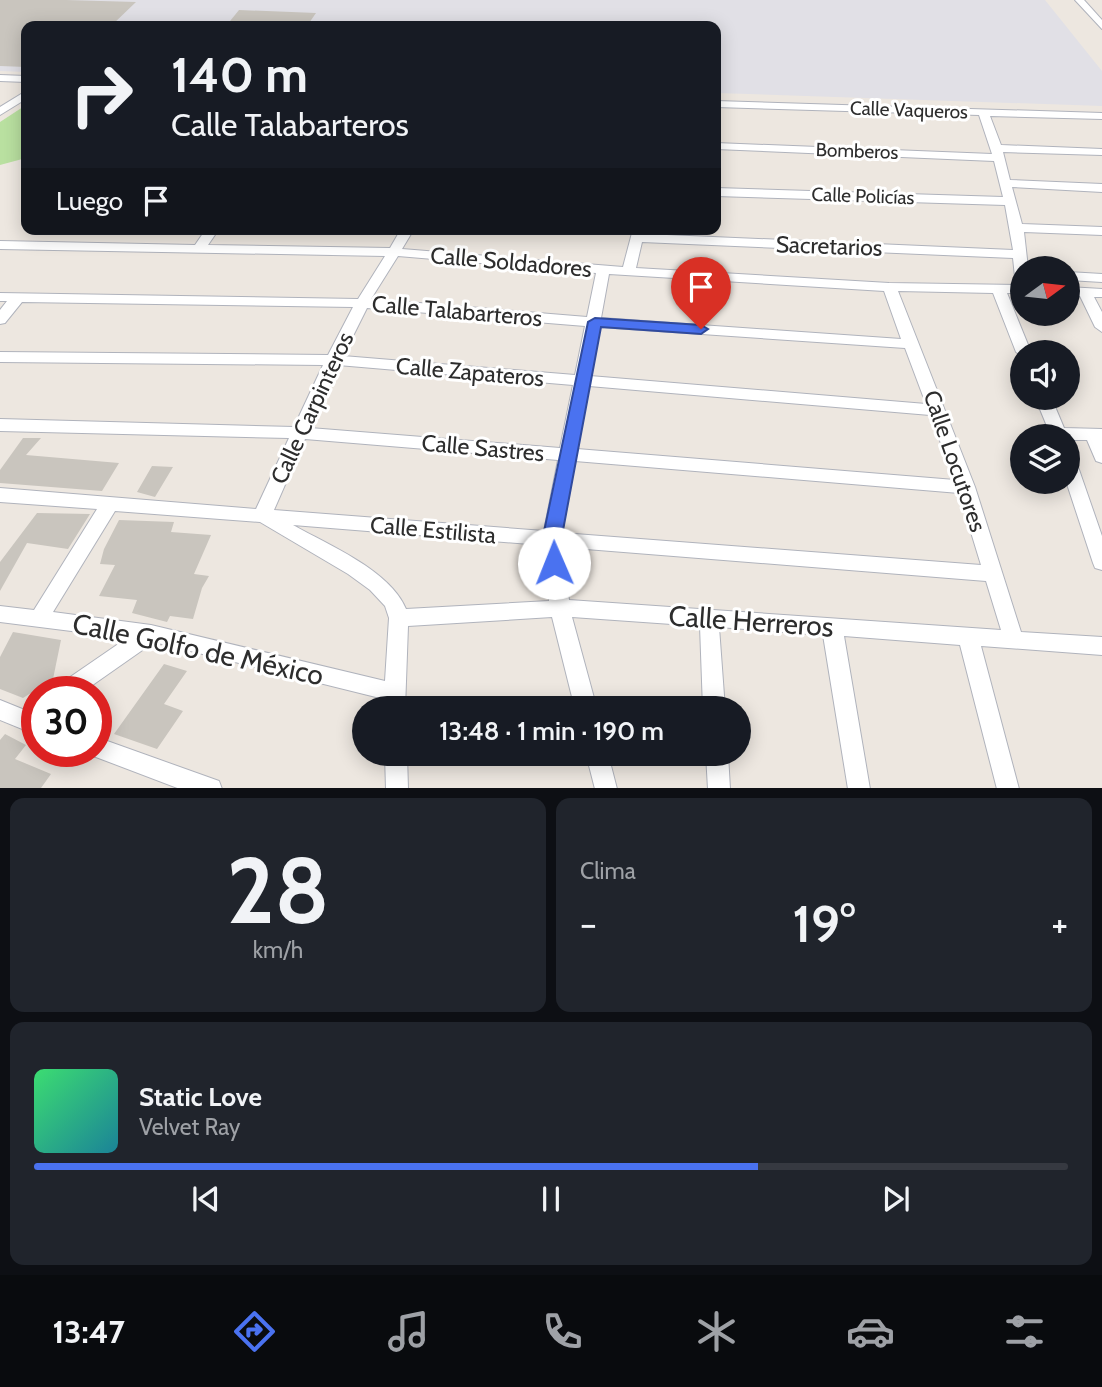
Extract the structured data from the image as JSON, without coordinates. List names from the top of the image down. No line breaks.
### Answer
{"streets":{"street":["Calle Vaqueros","Bomberos","Calle Policías","Sacretarios","Calle Soldadores","Calle Talabarteros","Calle Zapateros","Calle Carpinteros","Calle Sastres","Calle Locutores","Calle Estilista","Calle Herreros","Calle Golfo de México"]},"crossings":[["Calle Soldadores","Calle Carpinteros"],["Calle Soldadores","Calle Locutores"],["Calle Talabarteros","Calle Carpinteros"],["Calle Talabarteros","Calle Locutores"],["Calle Zapateros","Calle Carpinteros"],["Calle Zapateros","Calle Locutores"],["Calle Carpinteros","Calle Sastres"],["Calle Carpinteros","Calle Estilista"],["Calle Sastres","Calle Locutores"],["Calle Locutores","Calle Estilista"],["Calle Locutores","Calle Herreros"]],"north":"right","page":{"turn":["140 m","Calle Talabarteros"],"then":"Luego","limit":"30","trip":"13:48 · 1 min · 190 m","tile":[["28","km/h"],"Clima"],"heat":["−","19°","+"],"song":["Static Love","Velvet Ray"],"tabs":"13:47"}}
